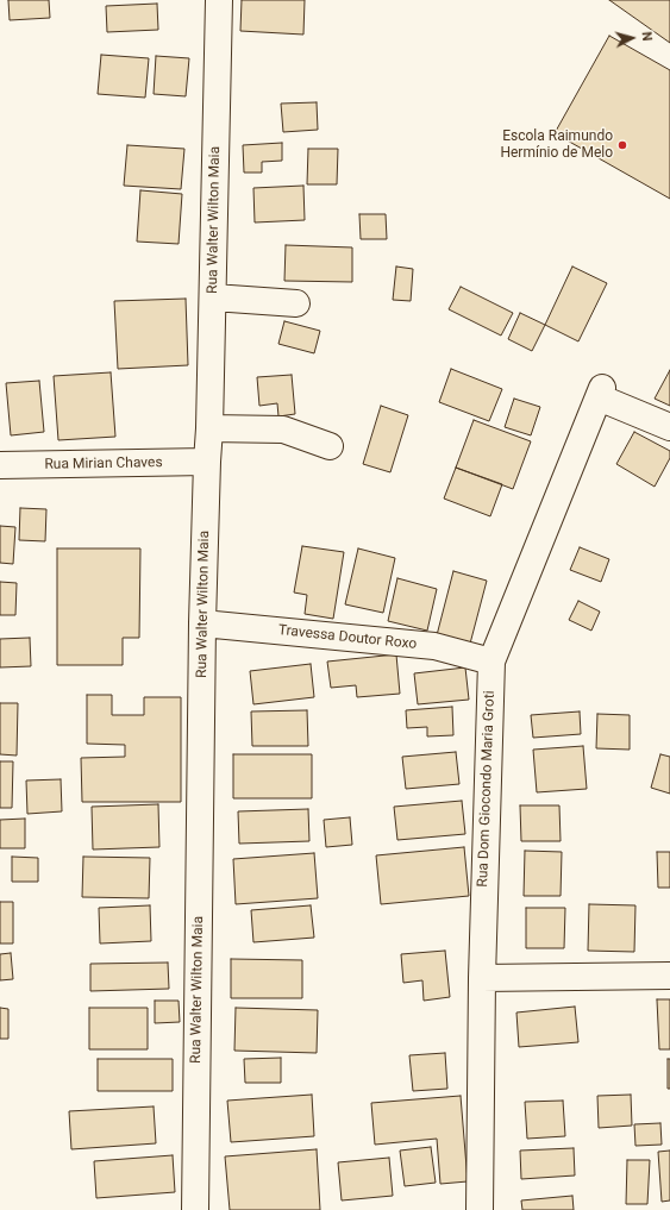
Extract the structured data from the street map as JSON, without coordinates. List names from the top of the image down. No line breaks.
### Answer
{"streets":{"street":["Rua Walter Wilton Maia","Rua Mirian Chaves","Travessa Doutor Roxo","Rua Dom Giocondo Maria Groti"]},"crossings":[["Rua Walter Wilton Maia","Rua Mirian Chaves"],["Rua Walter Wilton Maia","Travessa Doutor Roxo"],["Travessa Doutor Roxo","Rua Dom Giocondo Maria Groti"]],"places":["Escola Raimundo Hermínio de Melo"],"north":"right"}
